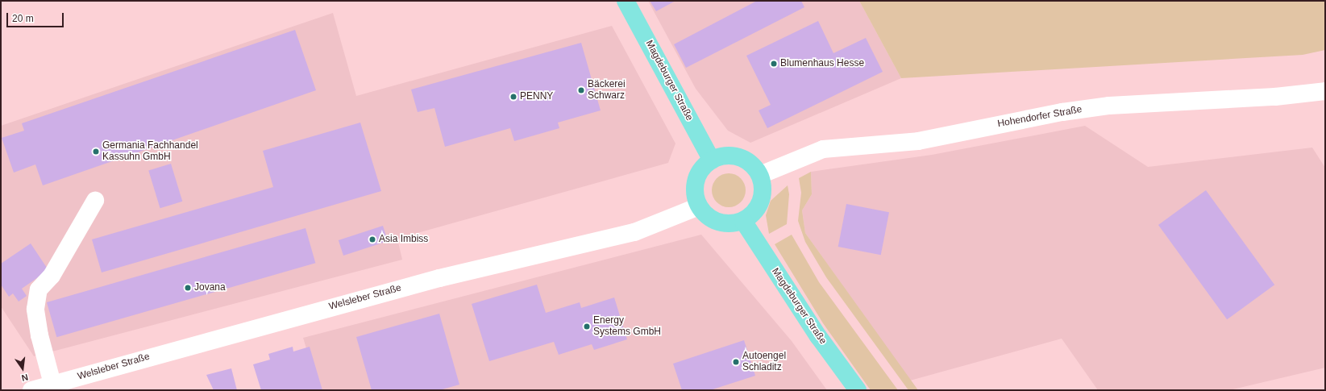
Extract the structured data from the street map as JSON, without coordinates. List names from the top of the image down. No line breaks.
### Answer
{"streets":{"main road":["Magdeburger Straße"],"street":["Hohendorfer Straße","Welsleber Straße"]},"crossings":[["Magdeburger Straße","Hohendorfer Straße"],["Magdeburger Straße","Welsleber Straße"],["Hohendorfer Straße","Welsleber Straße"]],"places":["Blumenhaus Hesse","Bäckerei Schwarz","PENNY","Germania Fachhandel Kassuhn GmbH","Asia Imbiss","Jovana","Energy Systems GmbH","Autoengel Schladitz"],"scale_bar":"20 m","north":"bottom"}
